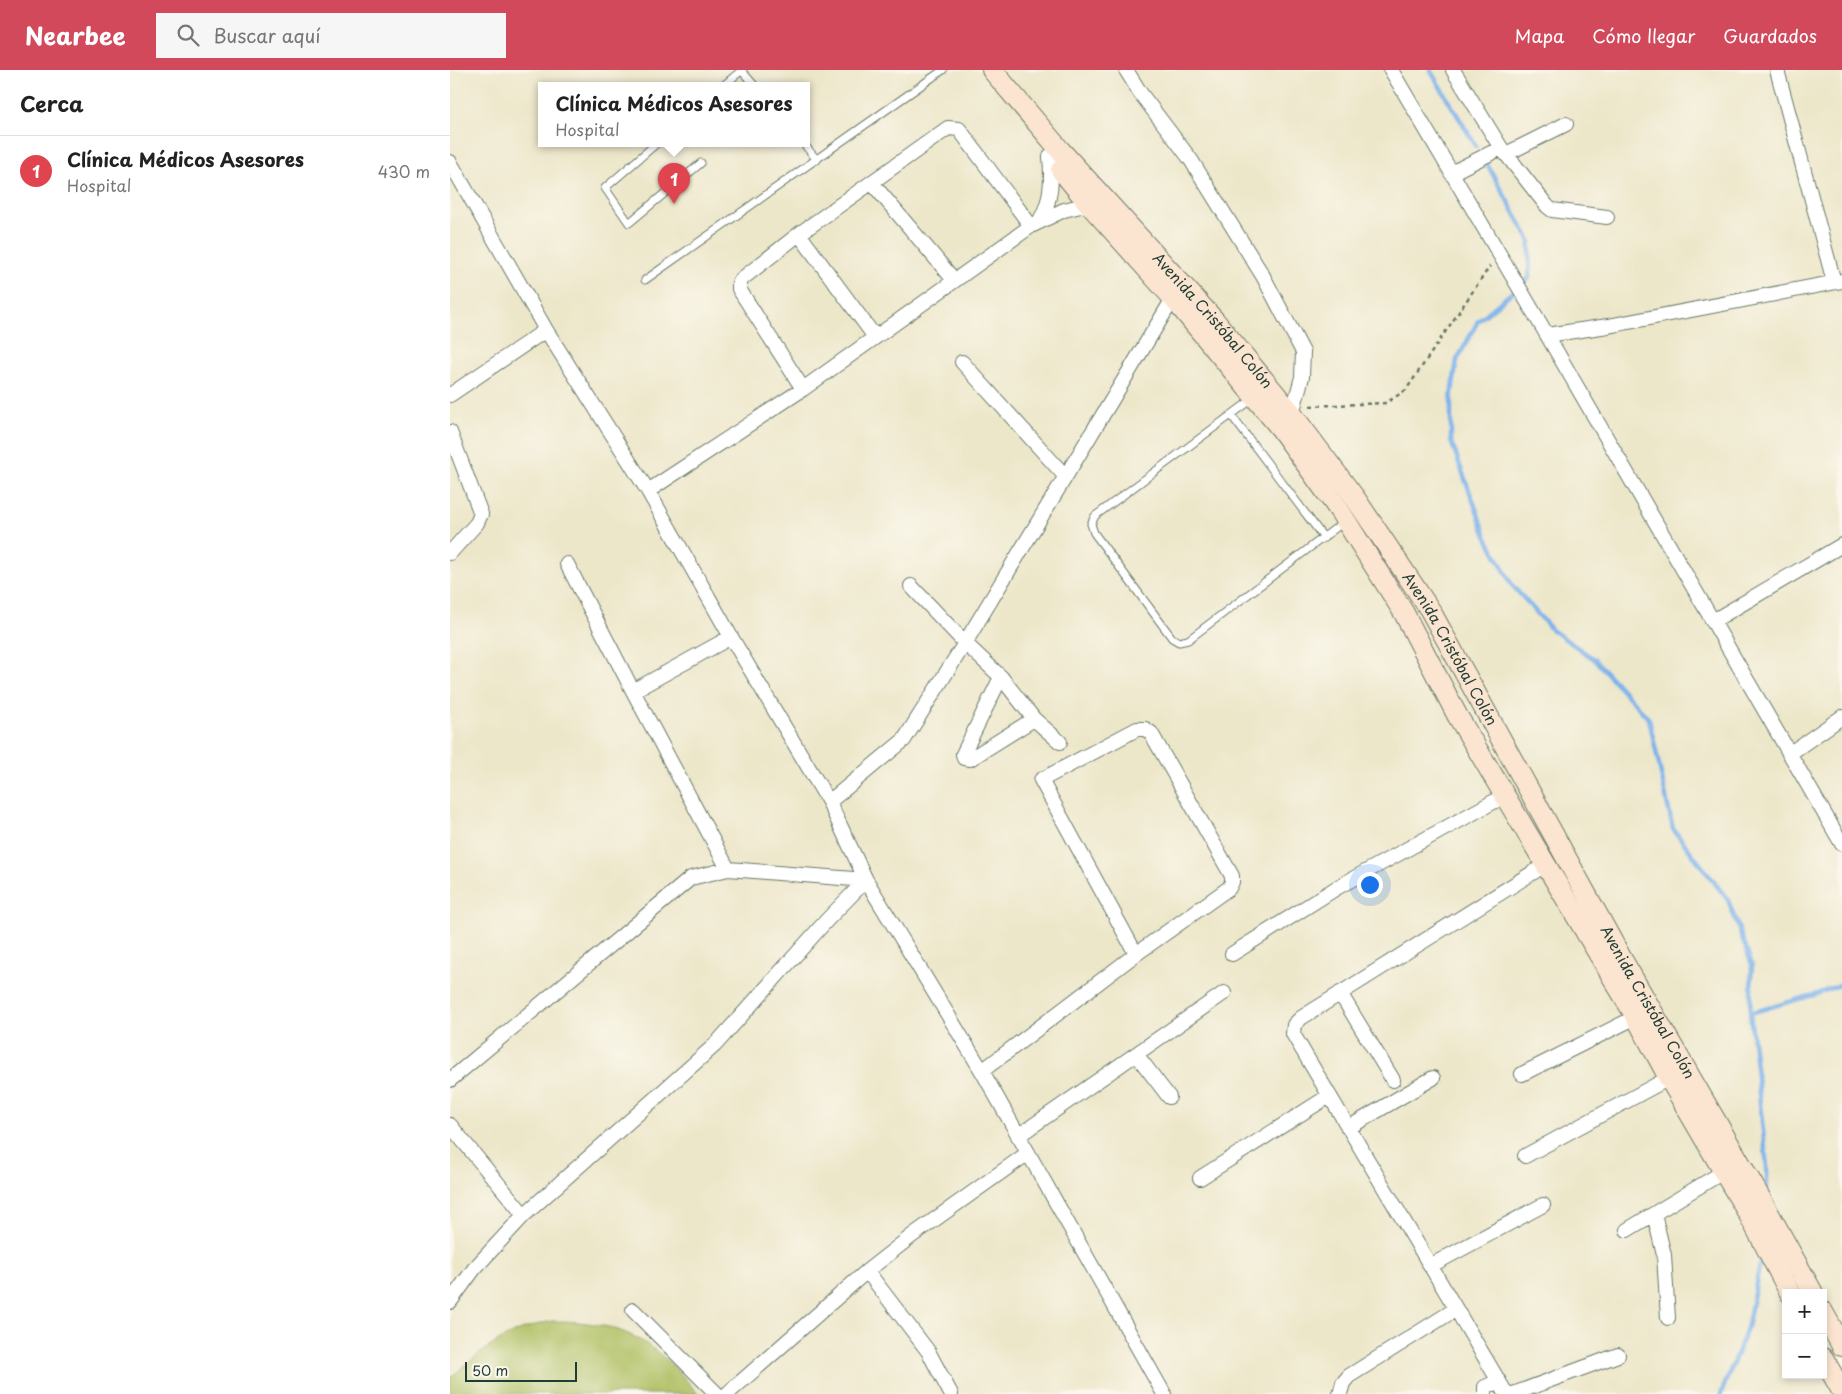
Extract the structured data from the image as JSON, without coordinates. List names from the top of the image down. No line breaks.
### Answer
{"streets":{"street":["Avenida Cristóbal Colón"]},"scale_bar":"50 m","page":{"header":"Nearbee","search":"Buscar aquí","nav":["Mapa","Cómo llegar","Guardados"],"heading":"Cerca","popup":["Clínica Médicos Asesores","Hospital"],"list":[{"mark":"1","name":"Clínica Médicos Asesores","note":"Hospital","value":"430 m"}],"pins":"1","map_buttons":["+","−"],"scale":"50 m"}}
